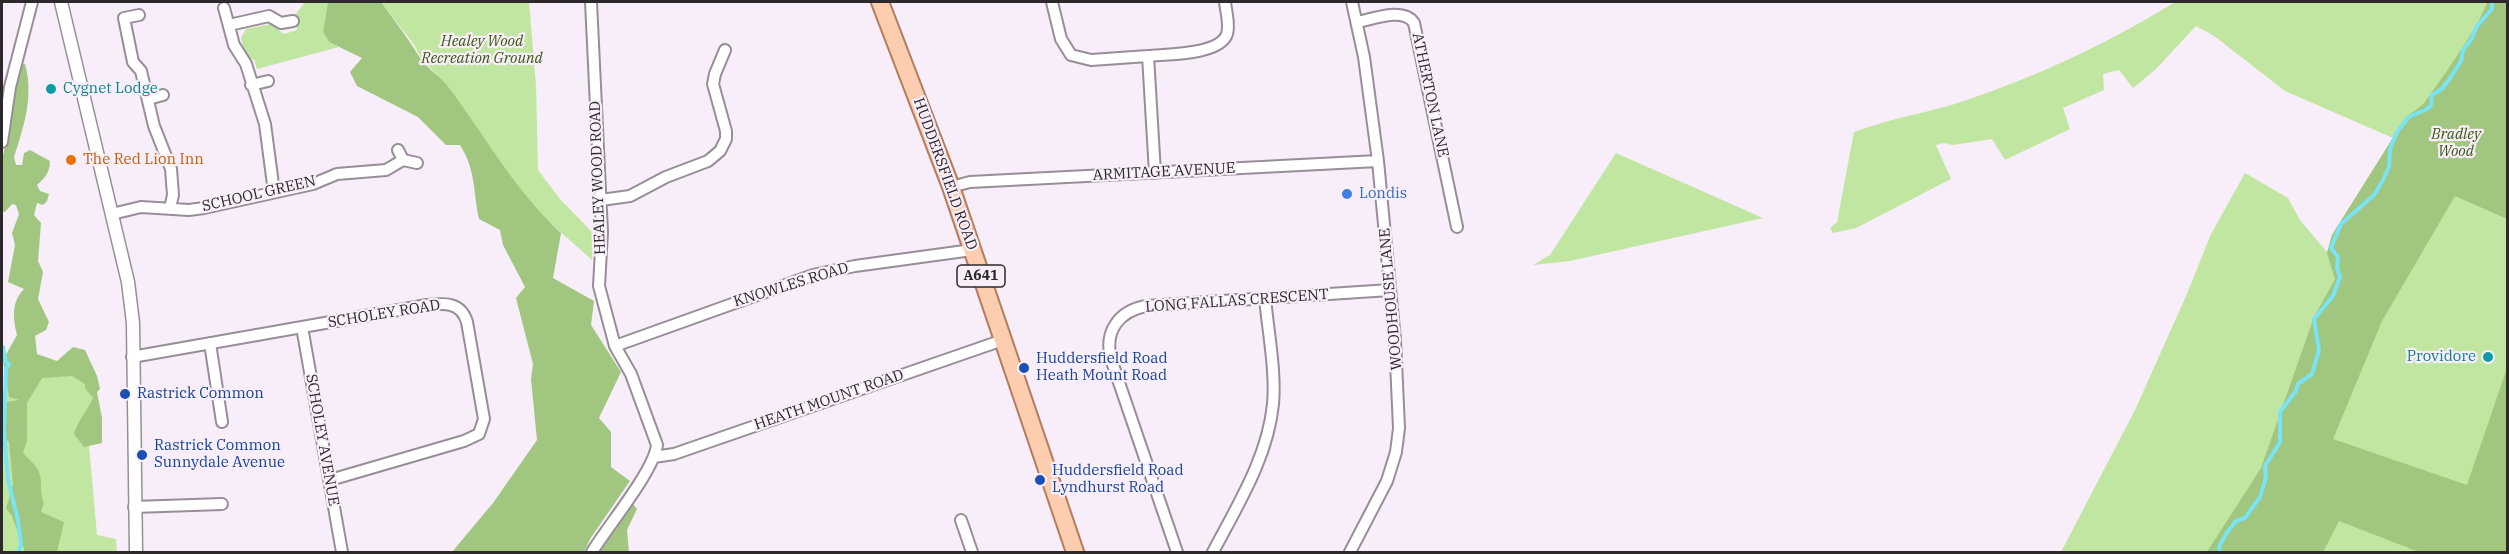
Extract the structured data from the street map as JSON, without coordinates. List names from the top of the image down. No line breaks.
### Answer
{"streets":{"main road":["HUDDERSFIELD ROAD","A641"],"street":["ATHERTON LANE","ARMITAGE AVENUE","HEALEY WOOD ROAD","SCHOOL GREEN","KNOWLES ROAD","WOODHOUSE LANE","LONG FALLAS CRESCENT","SCHOLEY ROAD","HEATH MOUNT ROAD","SCHOLEY AVENUE"]},"crossings":[["ATHERTON LANE","WOODHOUSE LANE"],["ARMITAGE AVENUE","HUDDERSFIELD ROAD"],["ARMITAGE AVENUE","WOODHOUSE LANE"],["HUDDERSFIELD ROAD","KNOWLES ROAD"],["HUDDERSFIELD ROAD","HEATH MOUNT ROAD"],["HEALEY WOOD ROAD","KNOWLES ROAD"],["HEALEY WOOD ROAD","HEATH MOUNT ROAD"],["WOODHOUSE LANE","LONG FALLAS CRESCENT"],["SCHOLEY ROAD","SCHOLEY AVENUE"]],"parks":["Healey Wood Recreation Ground","Bradley Wood"],"places":["Cygnet Lodge","The Red Lion Inn","Londis","Providore","Huddersfield Road Heath Mount Road","Rastrick Common","Rastrick Common Sunnydale Avenue","Huddersfield Road Lyndhurst Road"]}
